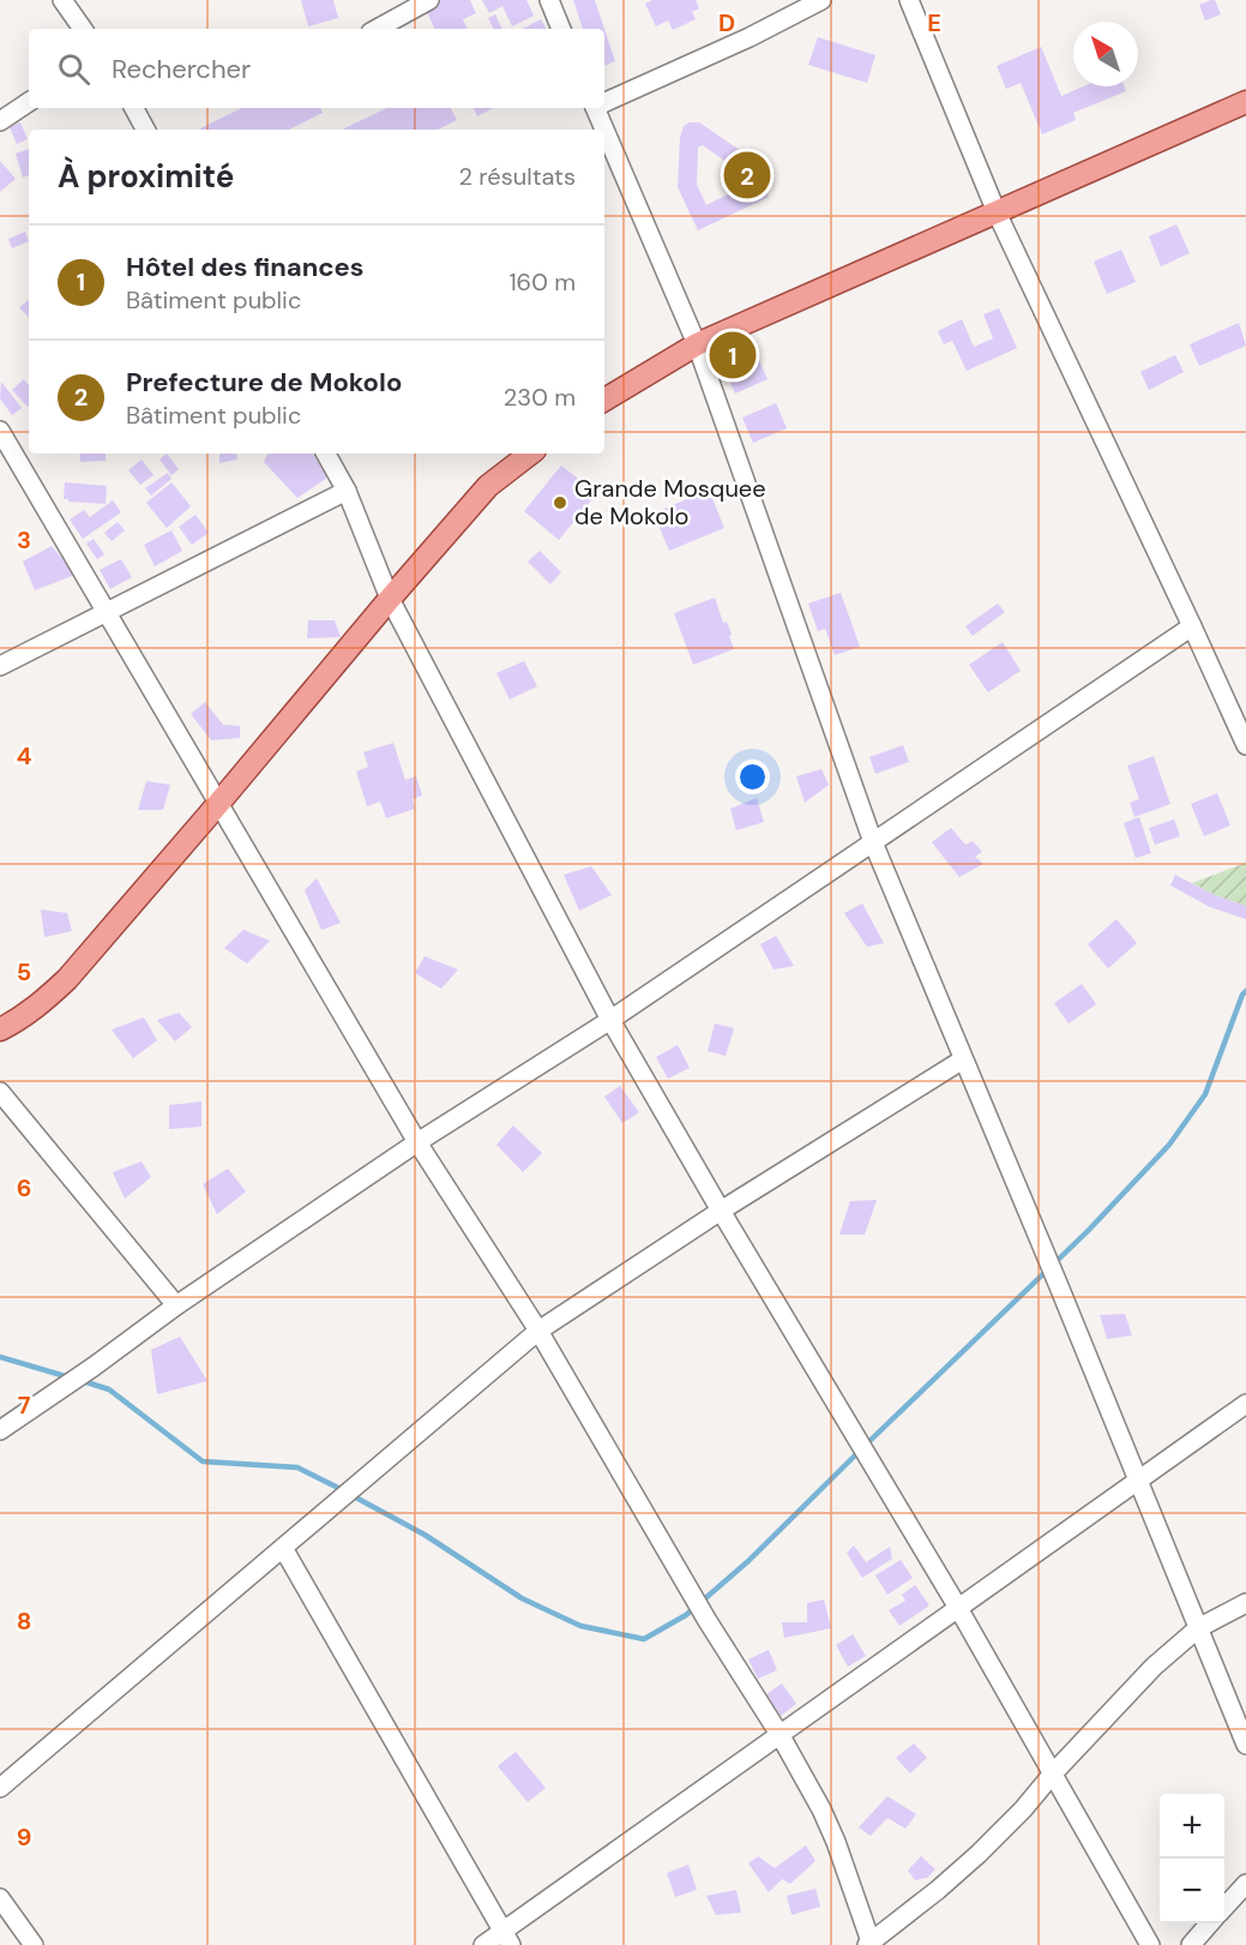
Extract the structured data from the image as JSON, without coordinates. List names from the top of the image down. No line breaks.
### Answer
{"places":["Grande Mosquee de Mokolo"],"north":"top left","page":{"search":"Rechercher","heading":["À proximité","2 résultats"],"pins":["2","1"],"list":[{"mark":"1","name":"Hôtel des finances","note":"Bâtiment public","value":"160 m"},{"mark":"2","name":"Prefecture de Mokolo","note":"Bâtiment public","value":"230 m"}],"map_buttons":["+","−"]},"grid":{"columns":["D","E"],"rows":["3","4","5","6","7","8","9"]}}
